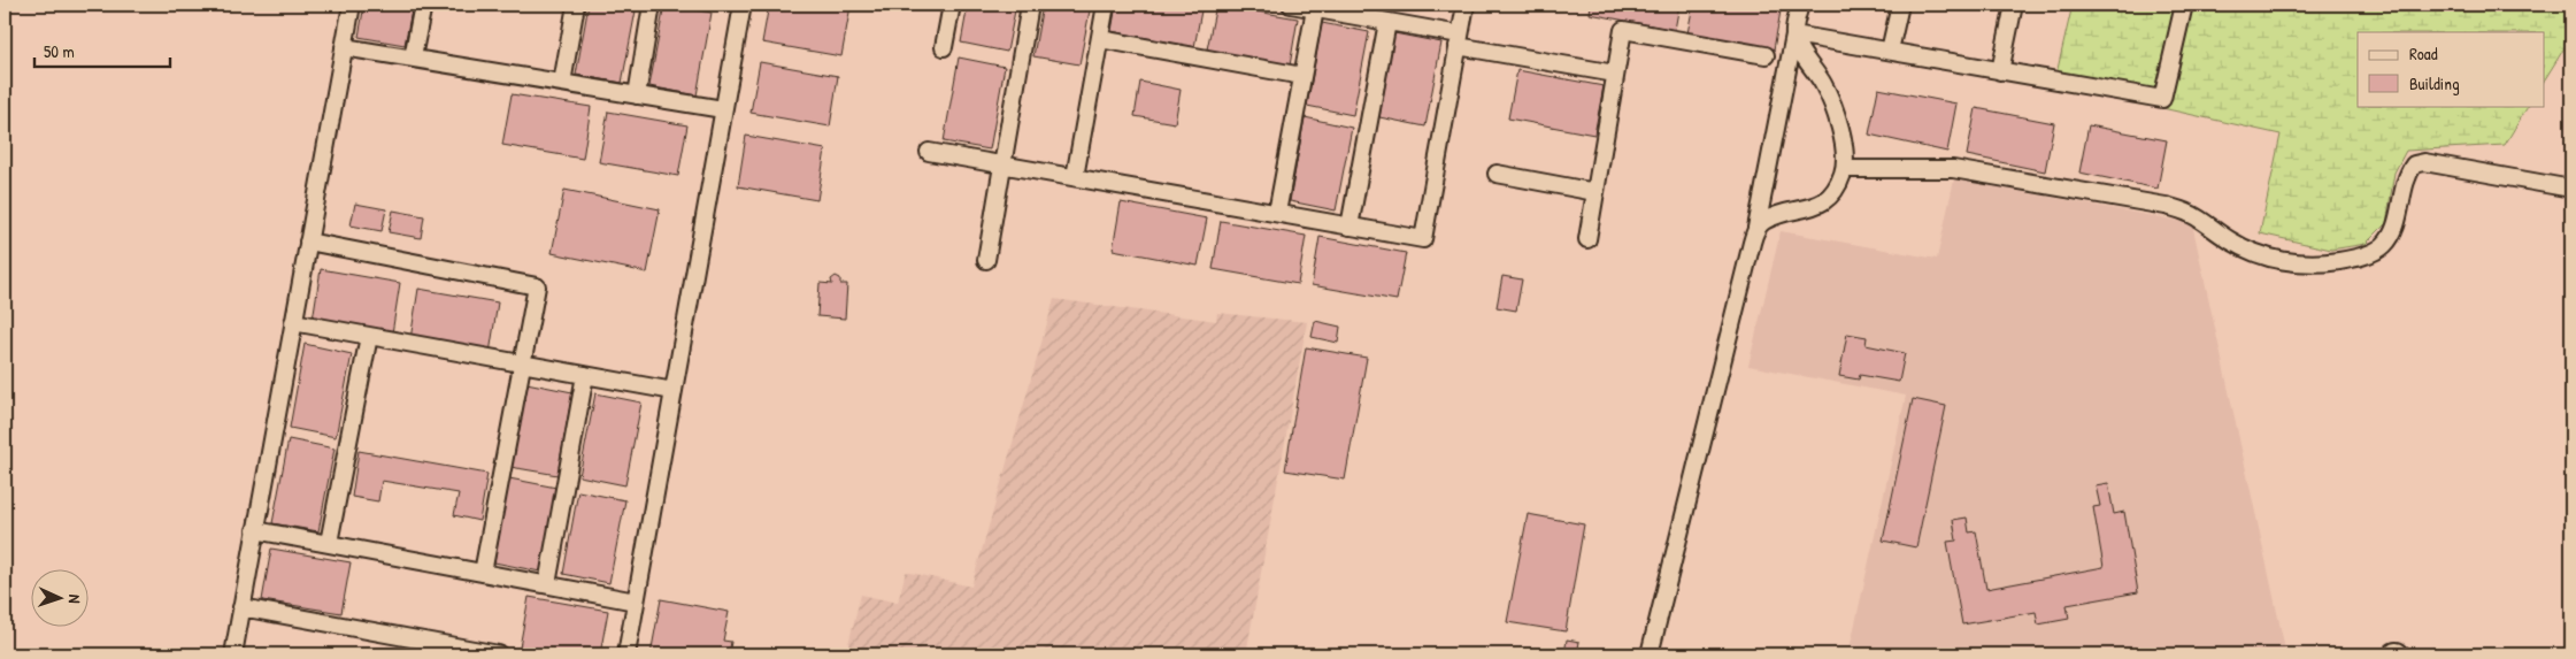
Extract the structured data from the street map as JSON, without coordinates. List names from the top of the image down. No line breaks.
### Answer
{"legend":["Road","Building"],"scale_bar":"50 m","north":"right"}
